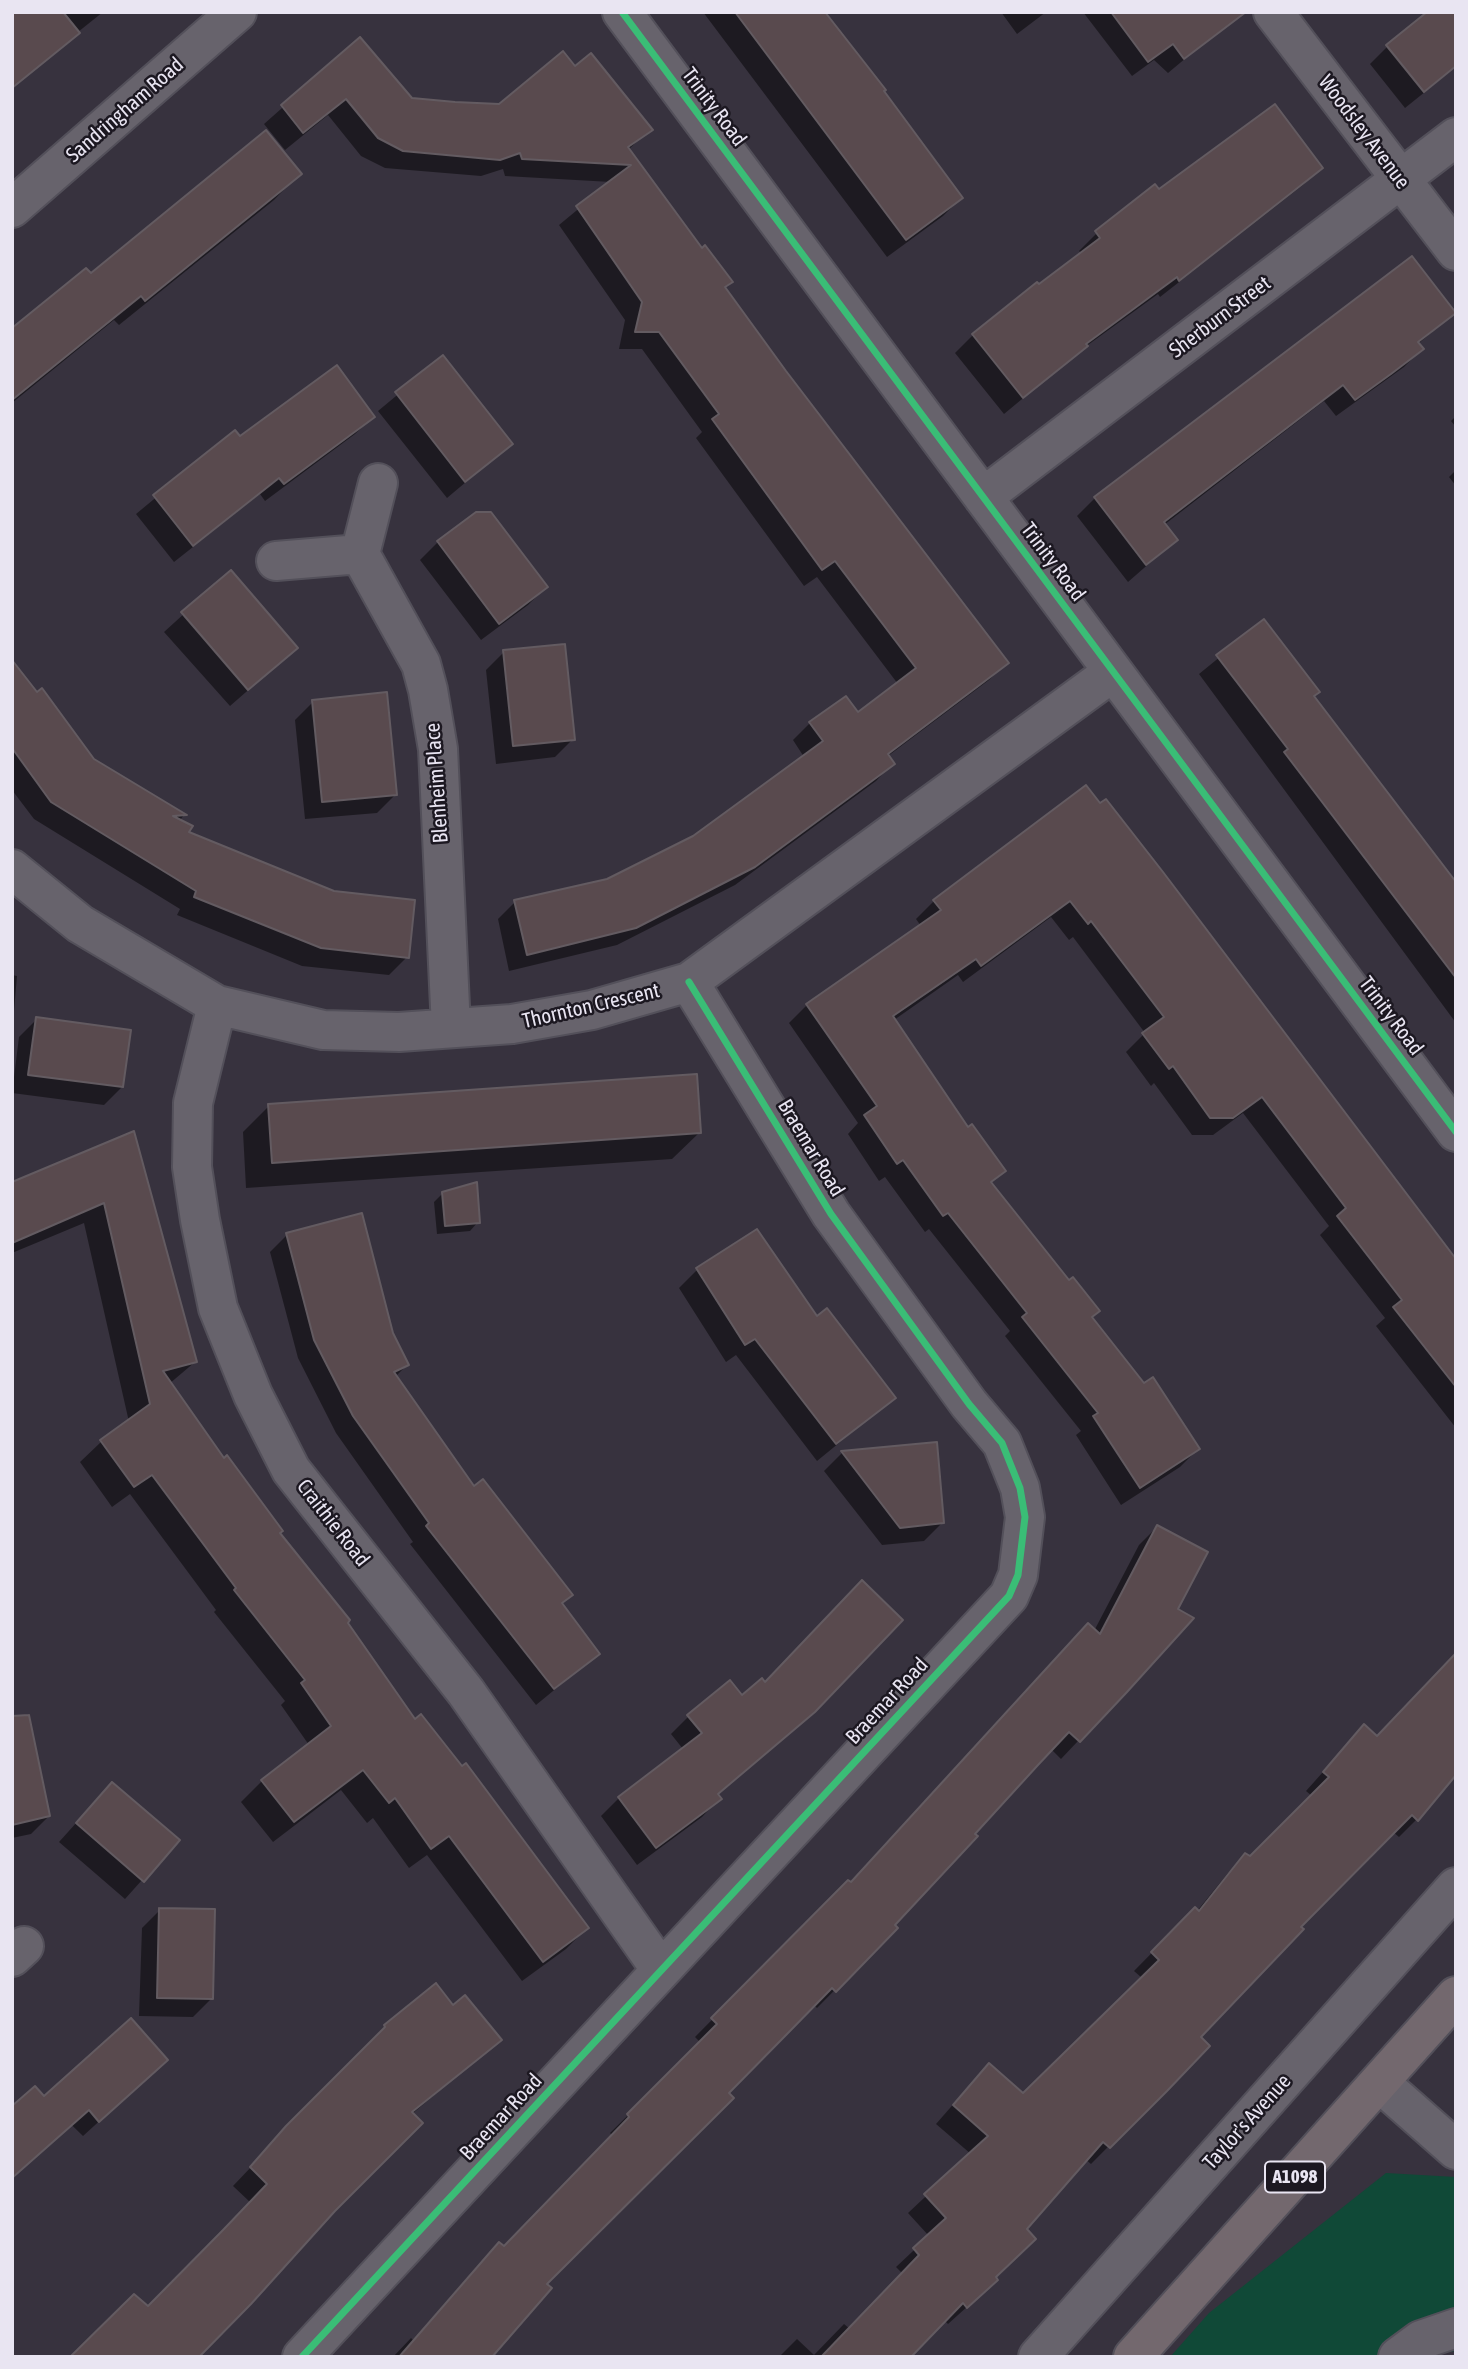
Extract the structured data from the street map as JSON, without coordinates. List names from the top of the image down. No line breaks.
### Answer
{"streets":{"main road":["A1098"],"street":["Trinity Road","Sandringham Road","Woodsley Avenue","Sherburn Street","Blenheim Place","Thornton Crescent","Braemar Road","Craithie Road","Taylor's Avenue"]},"crossings":[["Trinity Road","Sherburn Street"],["Trinity Road","Thornton Crescent"],["Woodsley Avenue","Sherburn Street"],["Blenheim Place","Thornton Crescent"],["Thornton Crescent","Braemar Road"],["Thornton Crescent","Craithie Road"],["Braemar Road","Craithie Road"]]}
